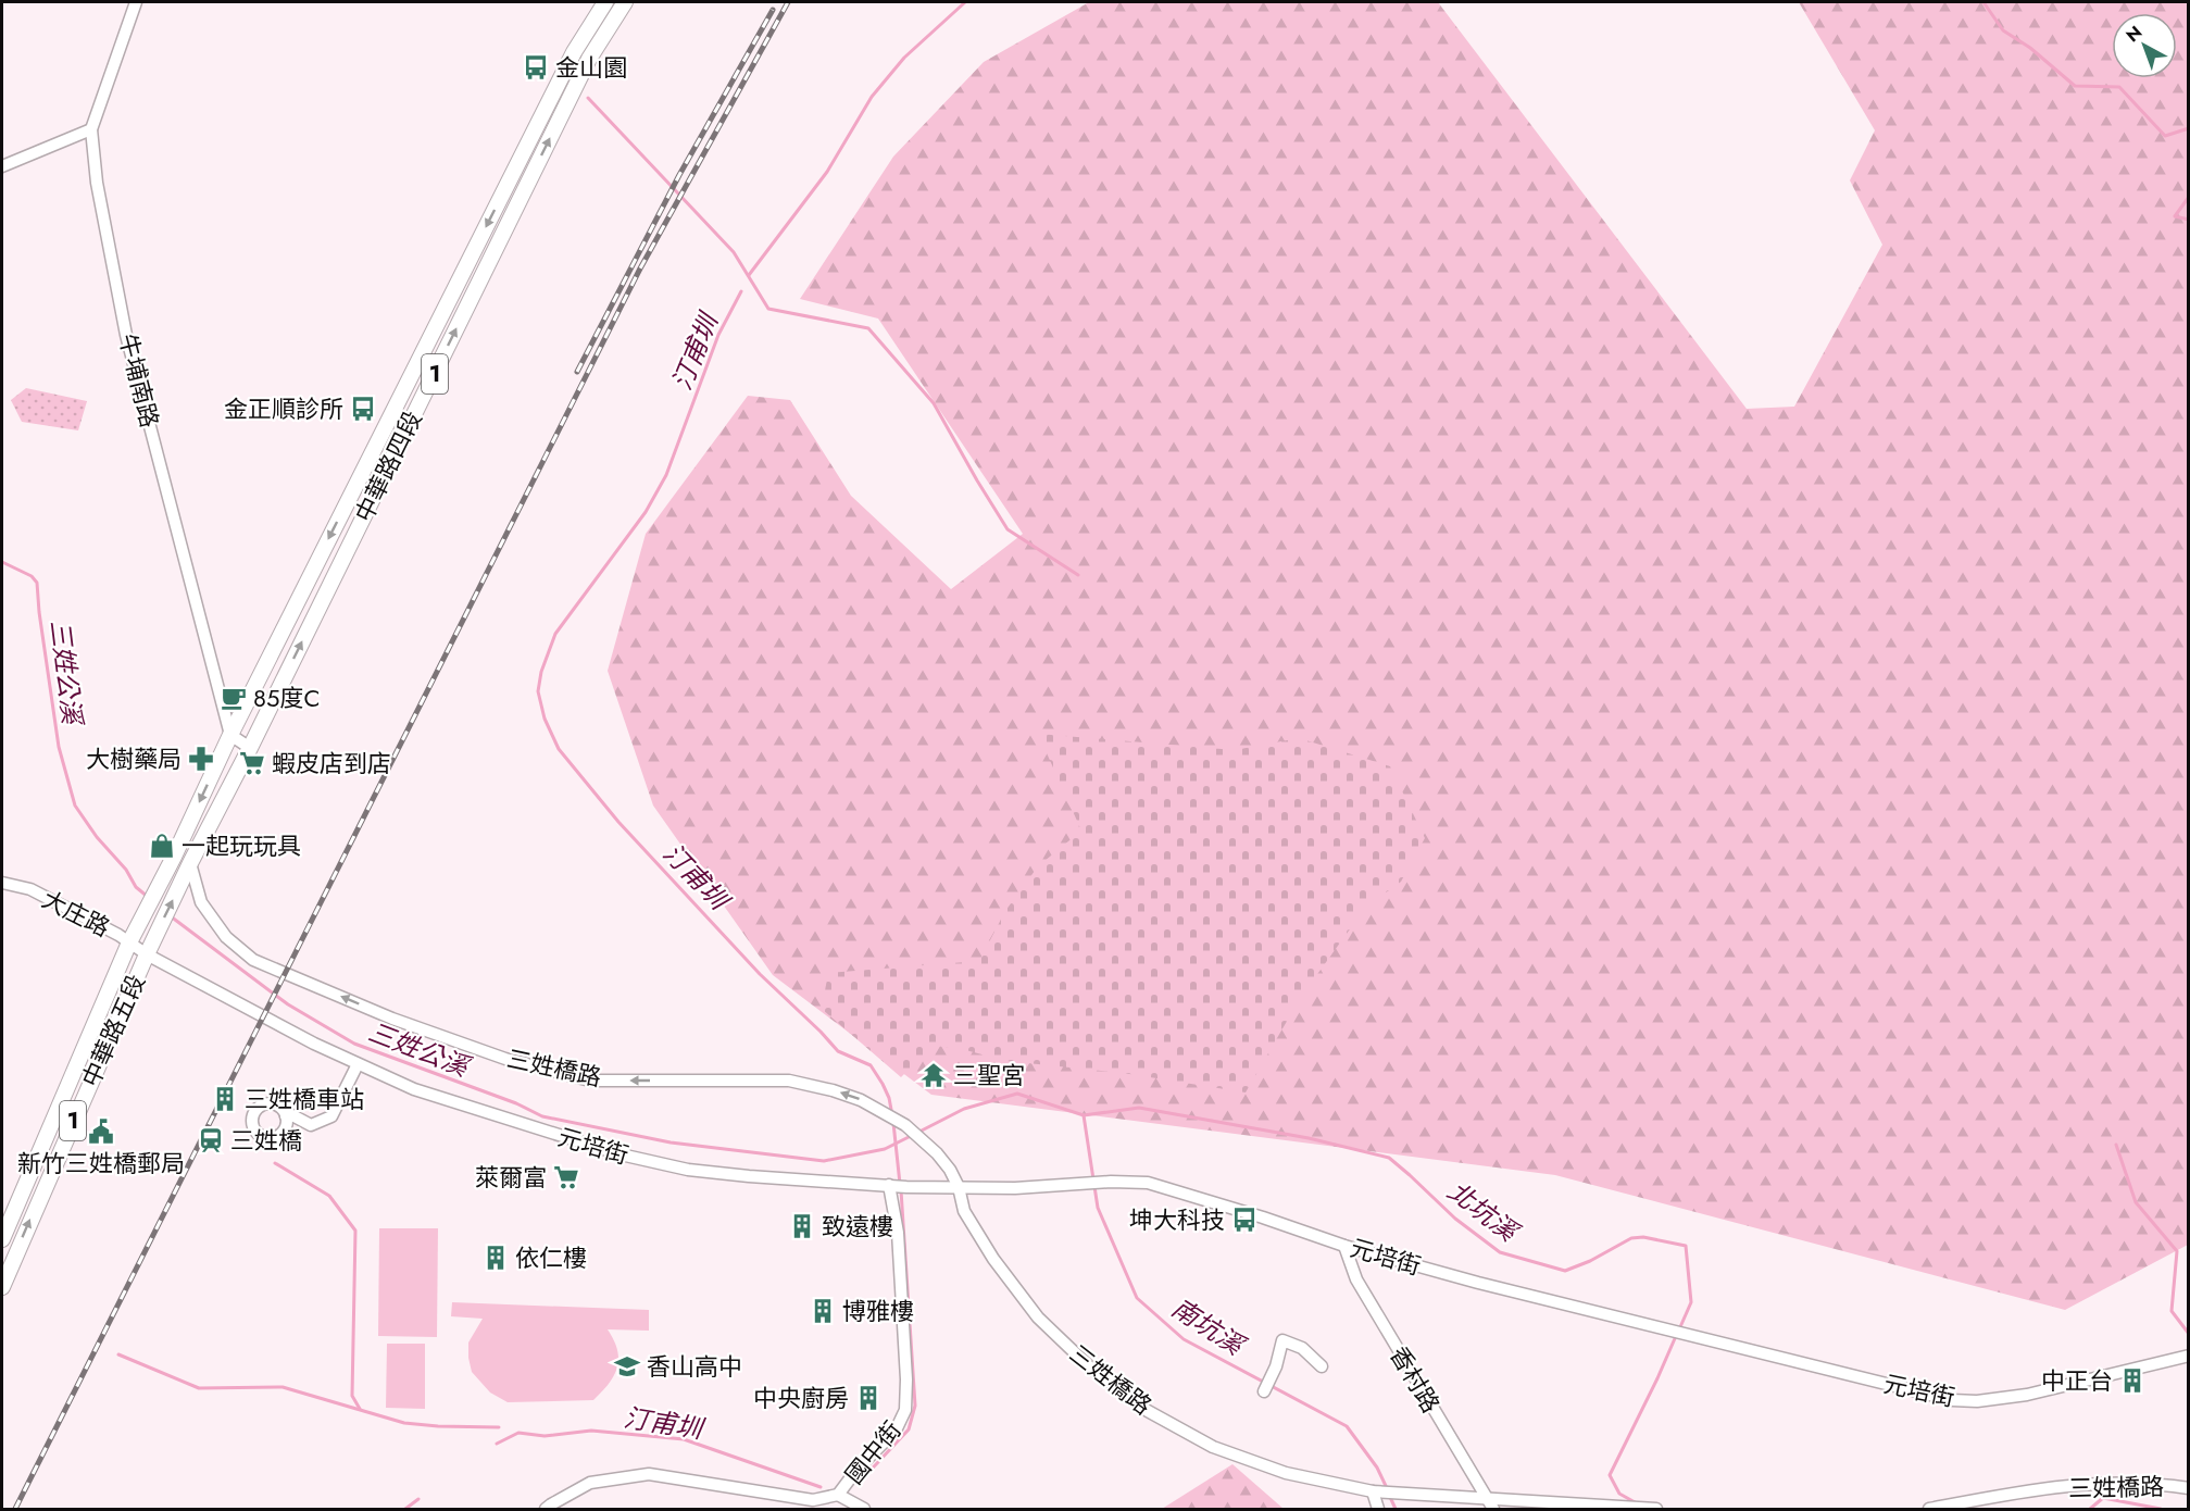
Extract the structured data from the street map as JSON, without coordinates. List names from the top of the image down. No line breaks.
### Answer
{"streets":{"main road":["1","中華路四段","中華路五段"],"street":["牛埔南路","大庄路","三姓橋路","元培街","香村路","國中街"]},"crossings":[["1","中華路四段"],["1","大庄路"],["1","中華路五段"],["1","三姓橋路"],["1","元培街"],["牛埔南路","中華路四段"],["中華路四段","大庄路"],["中華路四段","中華路五段"],["中華路四段","三姓橋路"],["大庄路","中華路五段"],["大庄路","元培街"],["中華路五段","元培街"],["三姓橋路","元培街"],["三姓橋路","香村路"],["元培街","香村路"],["元培街","國中街"]],"one_way":["三姓橋路"],"water":["汀甫圳","三姓公溪","北坑溪","南坑溪"],"places":{"bus stop":["金山園","金正順診所","坤大科技"],"cafe":["85度C"],"pharmacy":["大樹藥局"],"supermarket":["蝦皮店到店","萊爾富"],"shop":["一起玩玩具"],"temple":["三聖宮"],"building":["三姓橋車站","致遠樓","依仁樓","博雅樓","中正台","中央廚房"],"public building":["新竹三姓橋郵局"],"station":["三姓橋"],"school or university":["香山高中"]},"north":"top left"}
